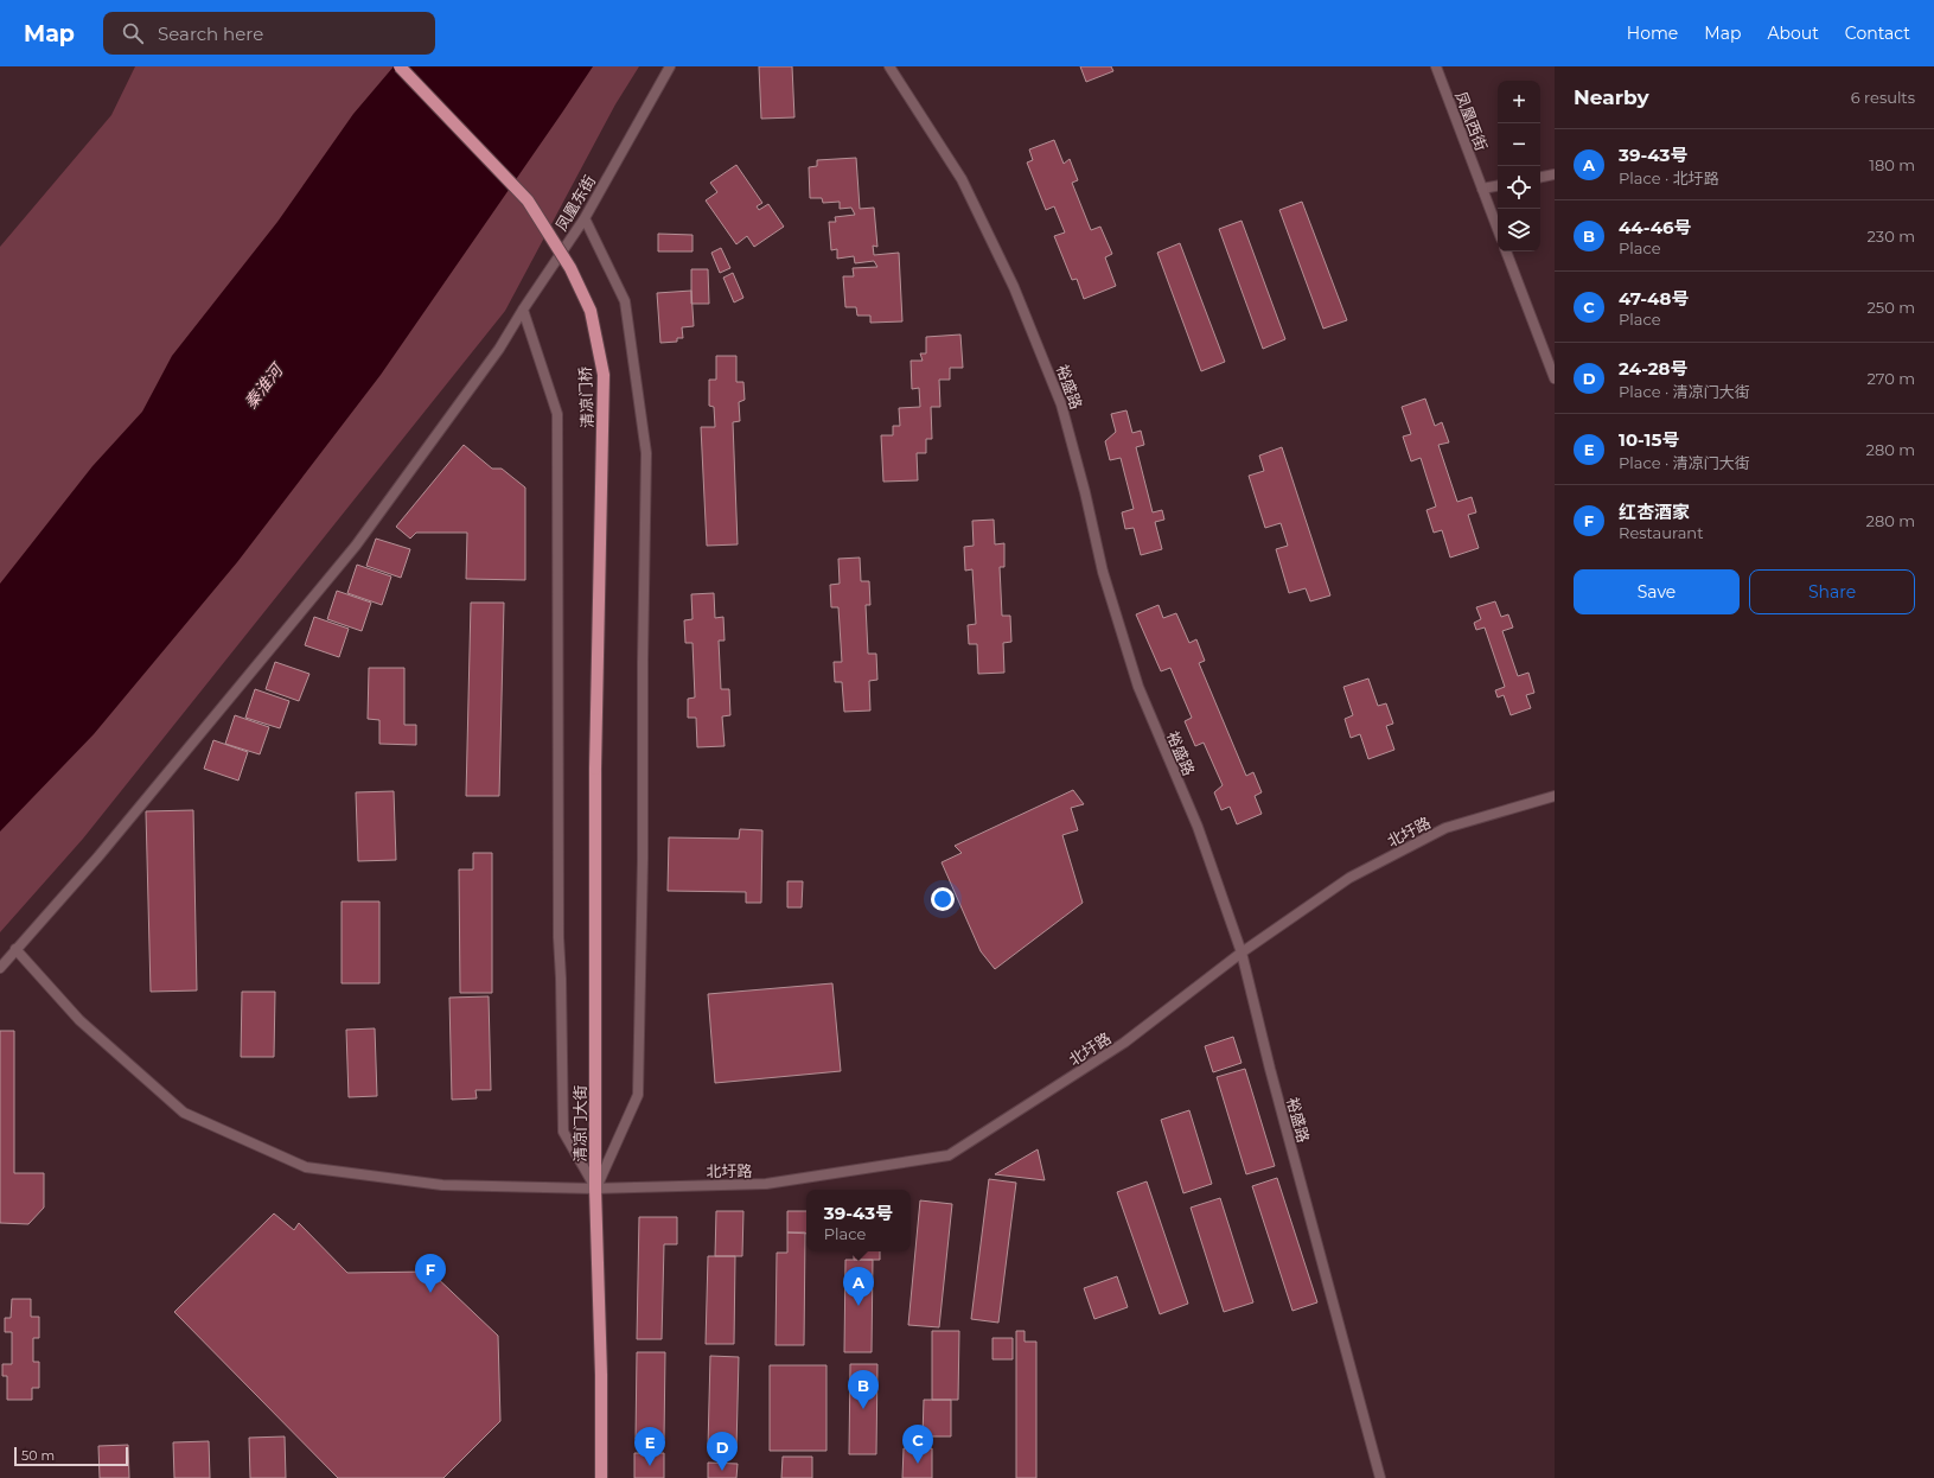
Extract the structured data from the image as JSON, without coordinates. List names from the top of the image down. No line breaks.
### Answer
{"streets":{"main road":["清凉门桥","清凉门大街"],"street":["凤凰西街","凤凰东街","裕盛路","北圩路"]},"crossings":[["凤凰东街","北圩路"],["裕盛路","北圩路"],["清凉门桥","清凉门大街"],["北圩路","清凉门大街"]],"water":["秦淮河"],"scale_bar":"50 m","page":{"header":"Map","search":"Search here","nav":["Home","Map","About","Contact"],"heading":["Nearby","6 results"],"map_buttons":["+","−"],"list":[{"mark":"A","name":"39-43号","note":"Place · 北圩路","value":"180 m"},{"mark":"B","name":"44-46号","note":"Place","value":"230 m"},{"mark":"C","name":"47-48号","note":"Place","value":"250 m"},{"mark":"D","name":"24-28号","note":"Place · 清凉门大街","value":"270 m"},{"mark":"E","name":"10-15号","note":"Place · 清凉门大街","value":"280 m"},{"mark":"F","name":"红杏酒家","note":"Restaurant","value":"280 m"}],"buttons":["Save","Share"],"popup":["39-43号","Place"],"pins":["F","A","B","C","E","D"],"scale":"50 m"}}
